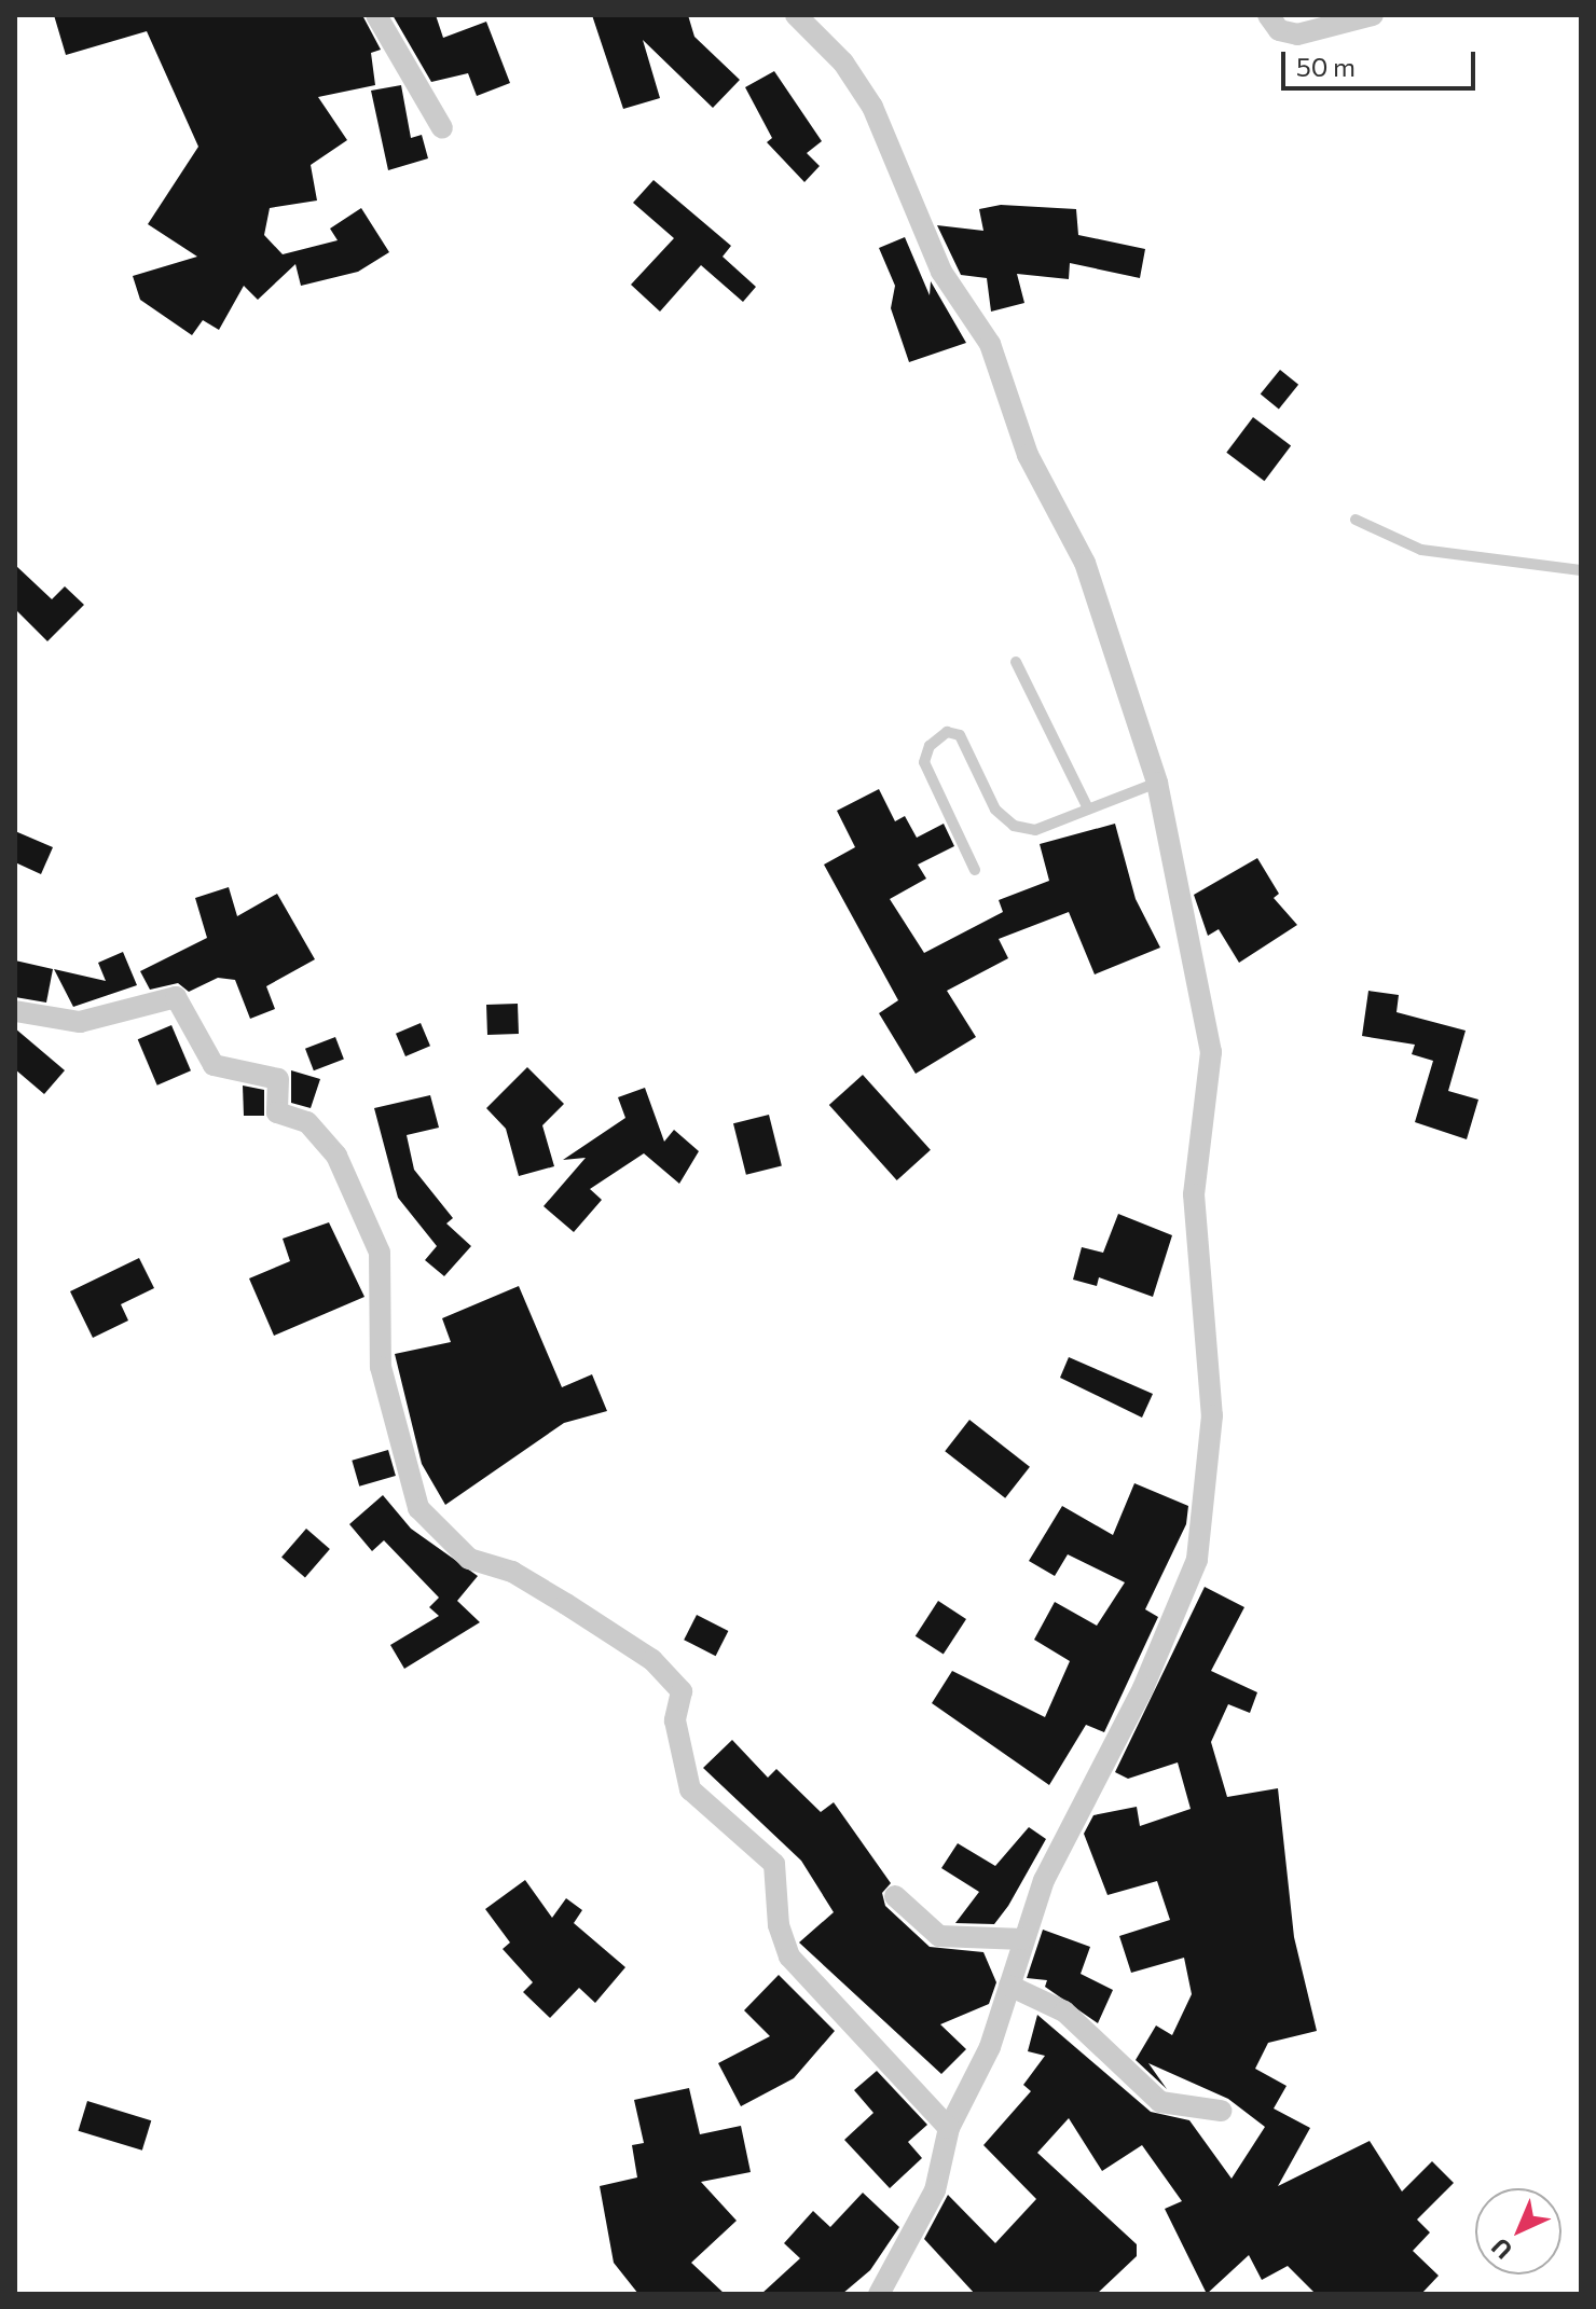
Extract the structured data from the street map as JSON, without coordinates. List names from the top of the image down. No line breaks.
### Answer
{"scale_bar":"50 m","north":"bottom left"}
